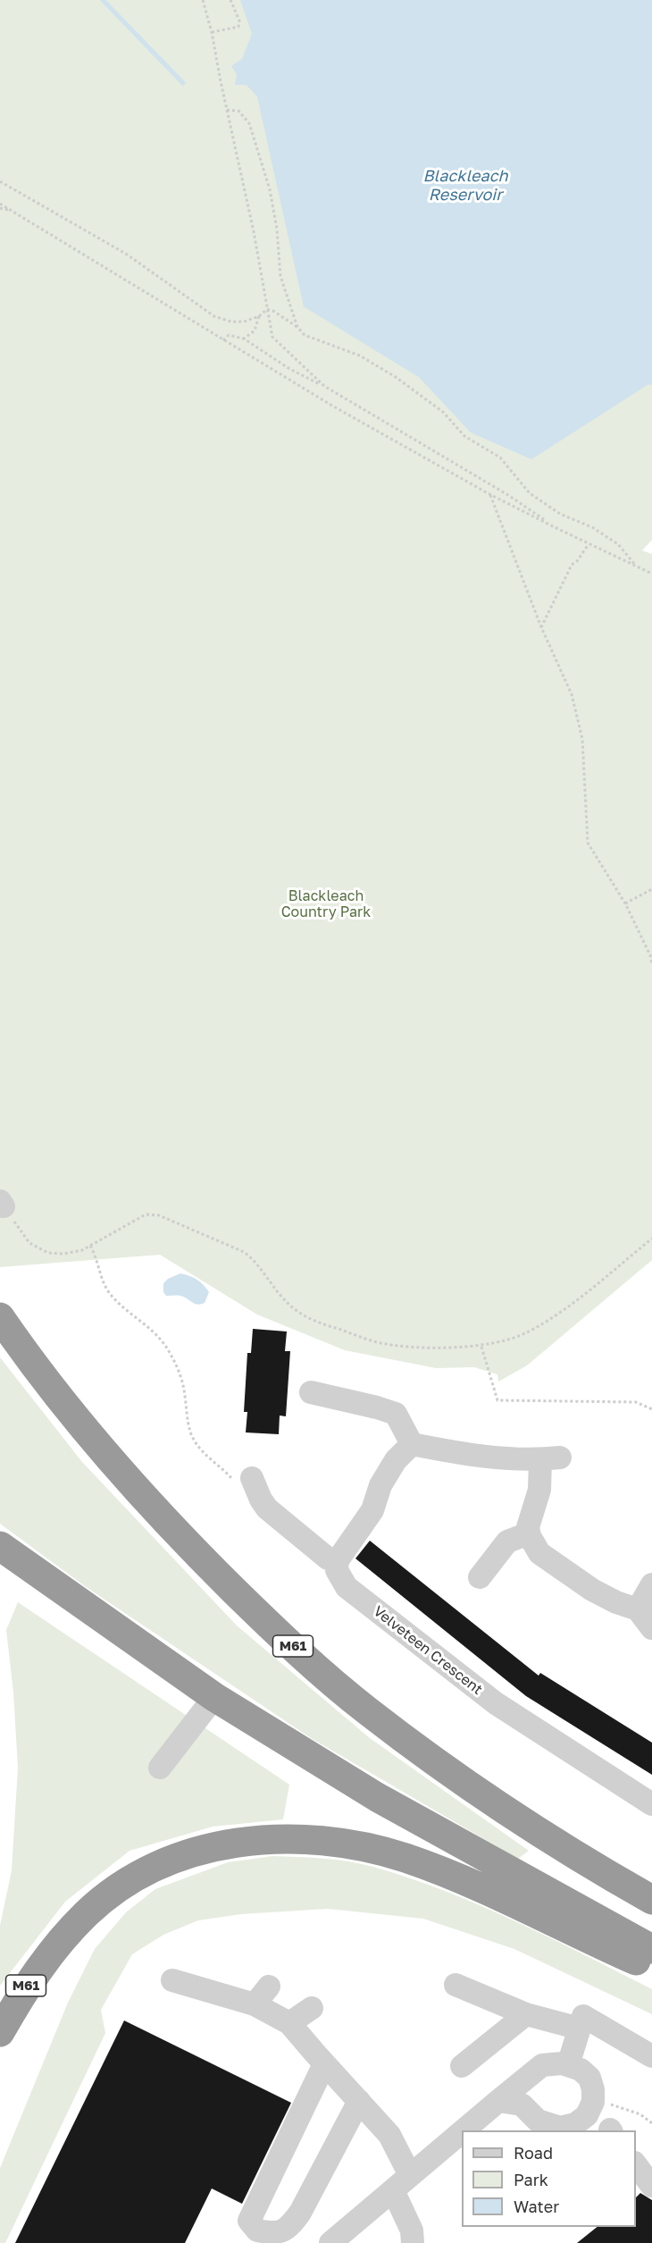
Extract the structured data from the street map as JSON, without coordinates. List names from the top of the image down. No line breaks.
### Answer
{"streets":{"highway":["M61"],"street":["Velveteen Crescent"]},"water":["Blackleach Reservoir"],"parks":["Blackleach Country Park"],"legend":["Road","Park","Water"]}
